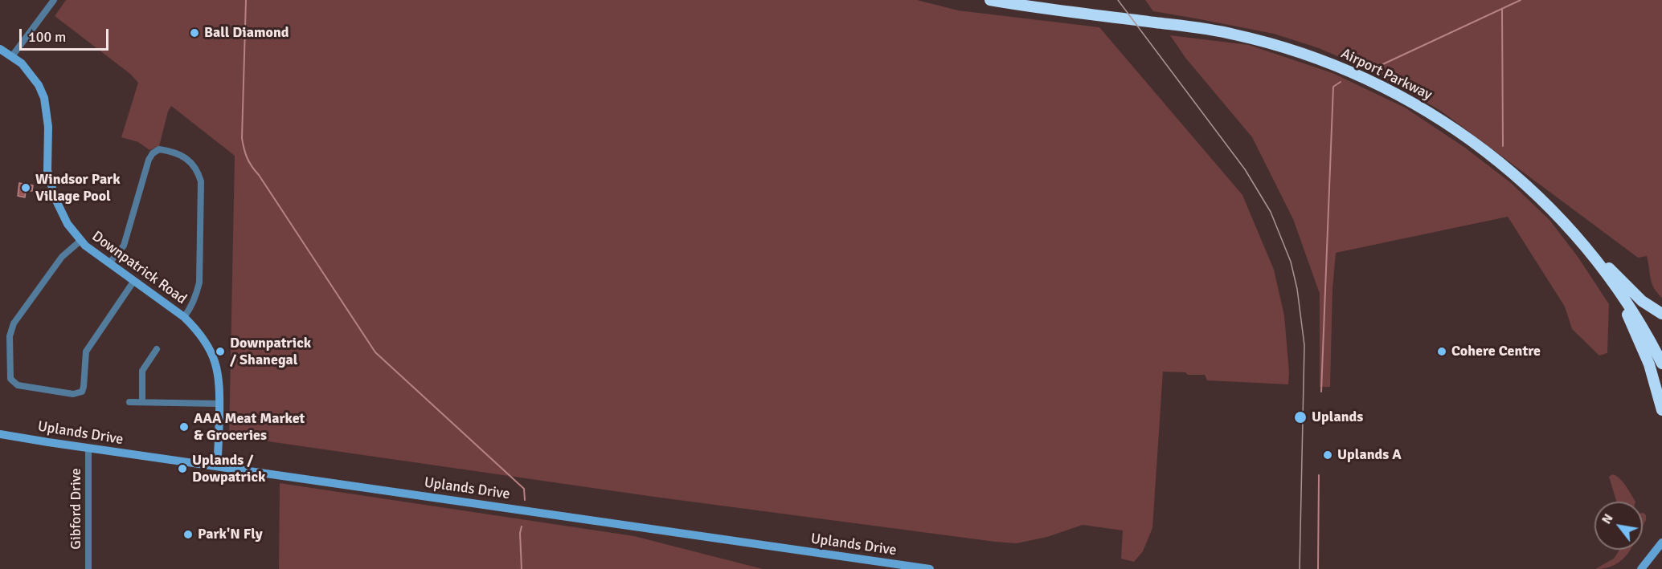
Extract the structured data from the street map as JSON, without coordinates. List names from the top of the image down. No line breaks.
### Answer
{"streets":{"highway":["Airport Parkway"],"main road":["Downpatrick Road","Uplands Drive"],"street":["Gibford Drive"]},"crossings":[["Downpatrick Road","Uplands Drive"],["Uplands Drive","Gibford Drive"]],"places":["Ball Diamond","Windsor Park Village Pool","Downpatrick / Shanegal","Cohere Centre","Uplands","AAA Meat Market & Groceries","Uplands A","Uplands / Dowpatrick","Park'N Fly"],"scale_bar":"100 m","north":"top left"}
